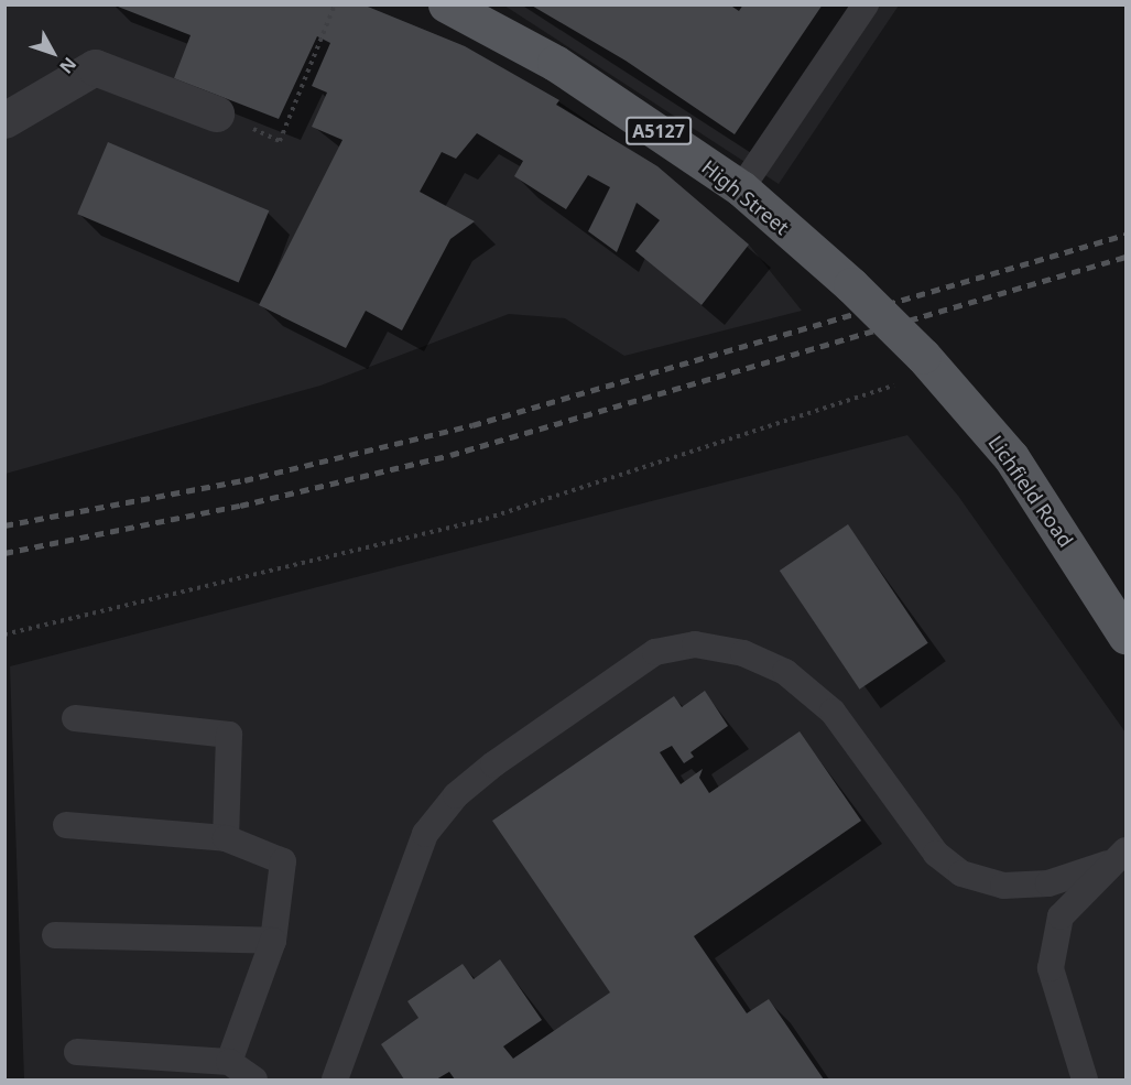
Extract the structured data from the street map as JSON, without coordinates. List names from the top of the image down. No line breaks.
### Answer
{"streets":{"main road":["A5127","High Street","Lichfield Road"]},"crossings":[["High Street","Lichfield Road"]],"north":"bottom right"}
